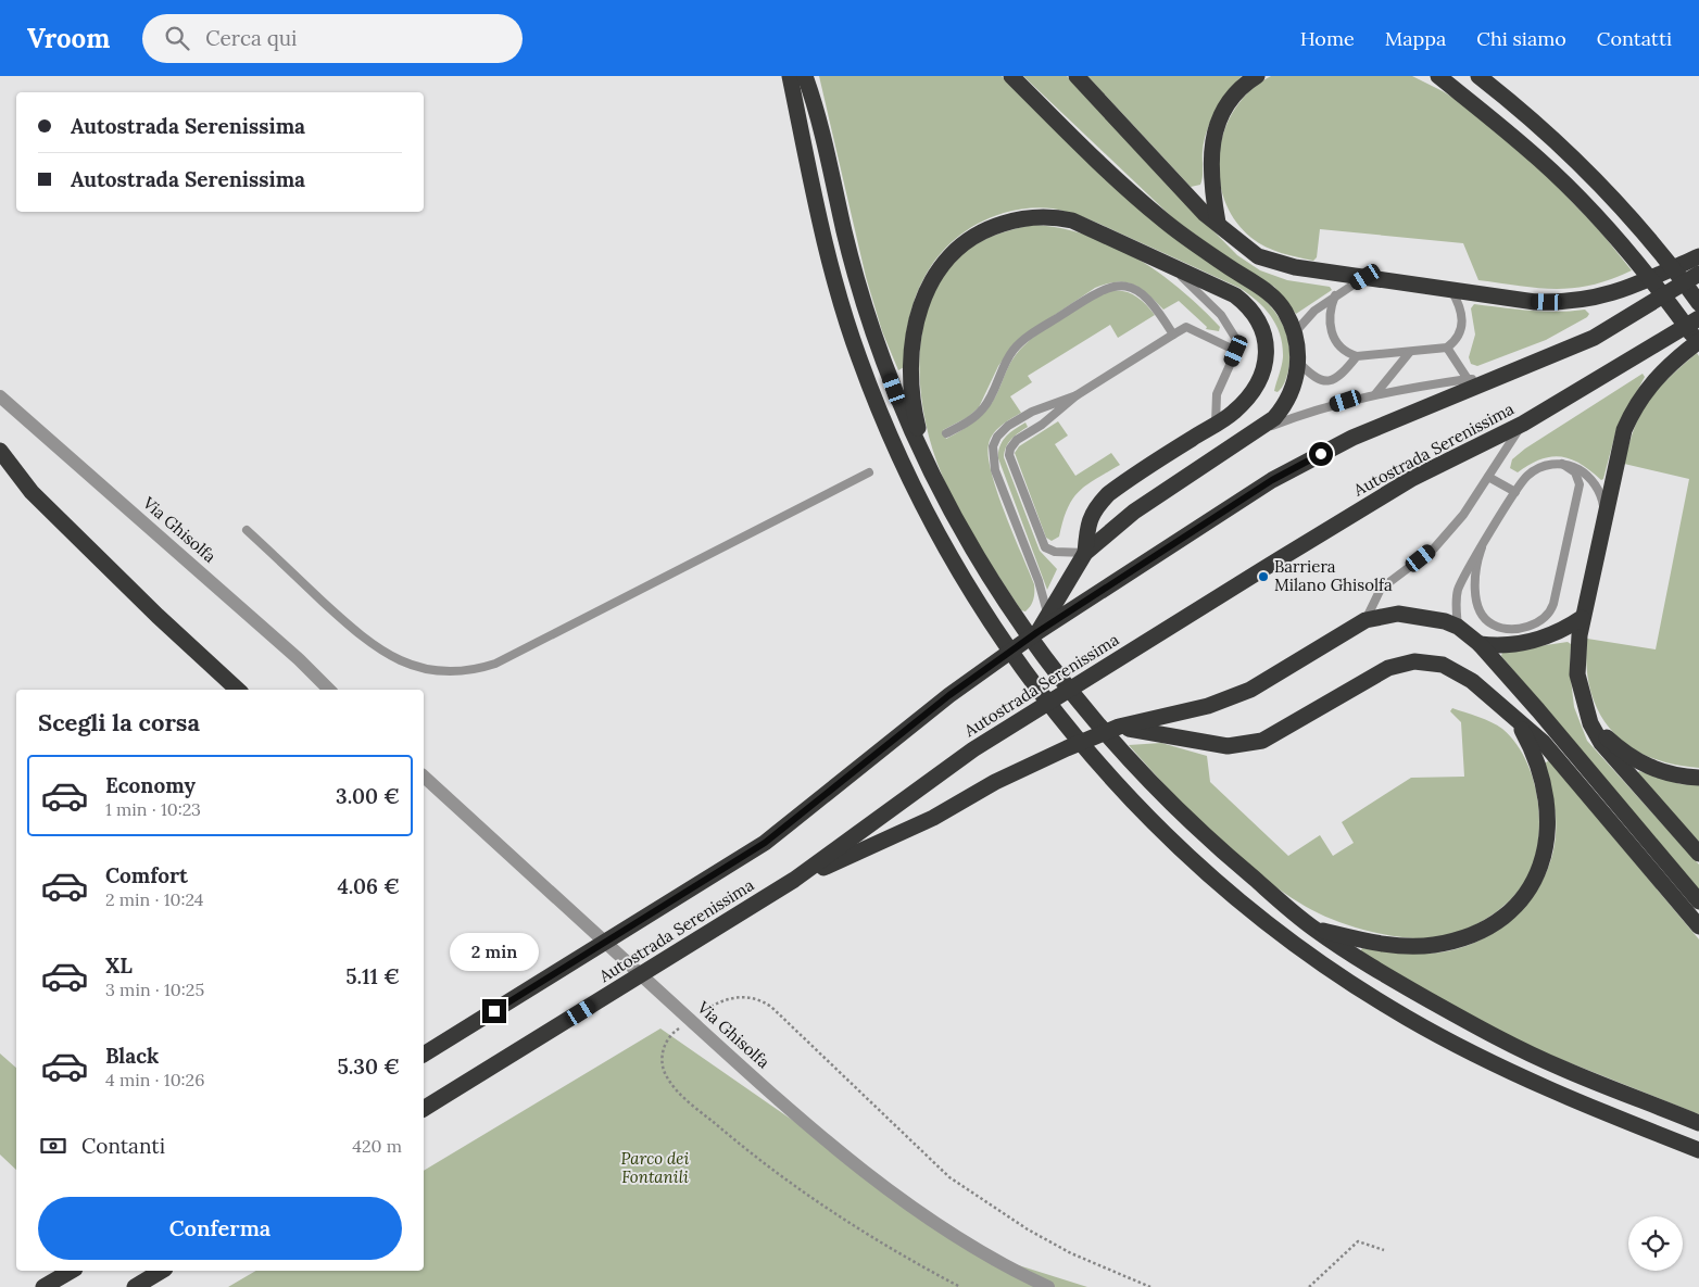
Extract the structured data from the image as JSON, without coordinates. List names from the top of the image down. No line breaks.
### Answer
{"streets":{"highway":["Autostrada Serenissima"],"street":["Via Ghisolfa"]},"parks":["Parco dei Fontanili"],"places":["Barriera Milano Ghisolfa"],"page":{"header":"Vroom","search":"Cerca qui","nav":["Home","Mappa","Chi siamo","Contatti"],"banner":["Autostrada Serenissima","Autostrada Serenissima"],"heading":"Scegli la corsa","list":[{"name":"Economy","note":"1 min · 10:23","value":"3.00 €"},{"name":"Comfort","note":"2 min · 10:24","value":"4.06 €"},{"name":"XL","note":"3 min · 10:25","value":"5.11 €"},{"name":"Black","note":"4 min · 10:26","value":"5.30 €"}],"bubble":"2 min","pay":["Contanti","420 m"],"buttons":"Conferma"}}
